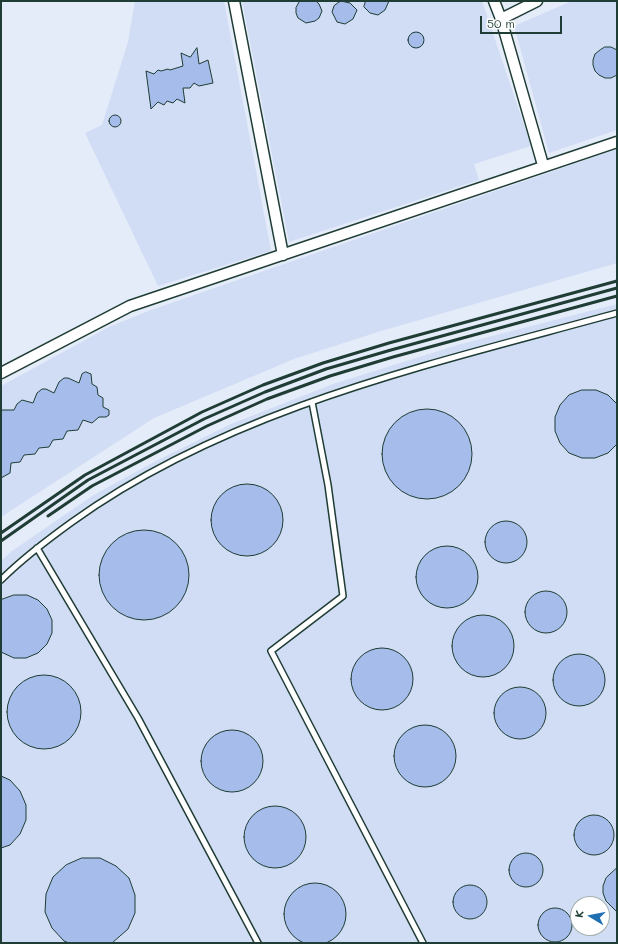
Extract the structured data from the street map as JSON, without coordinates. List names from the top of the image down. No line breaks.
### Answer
{"scale_bar":"50 m","north":"left"}
